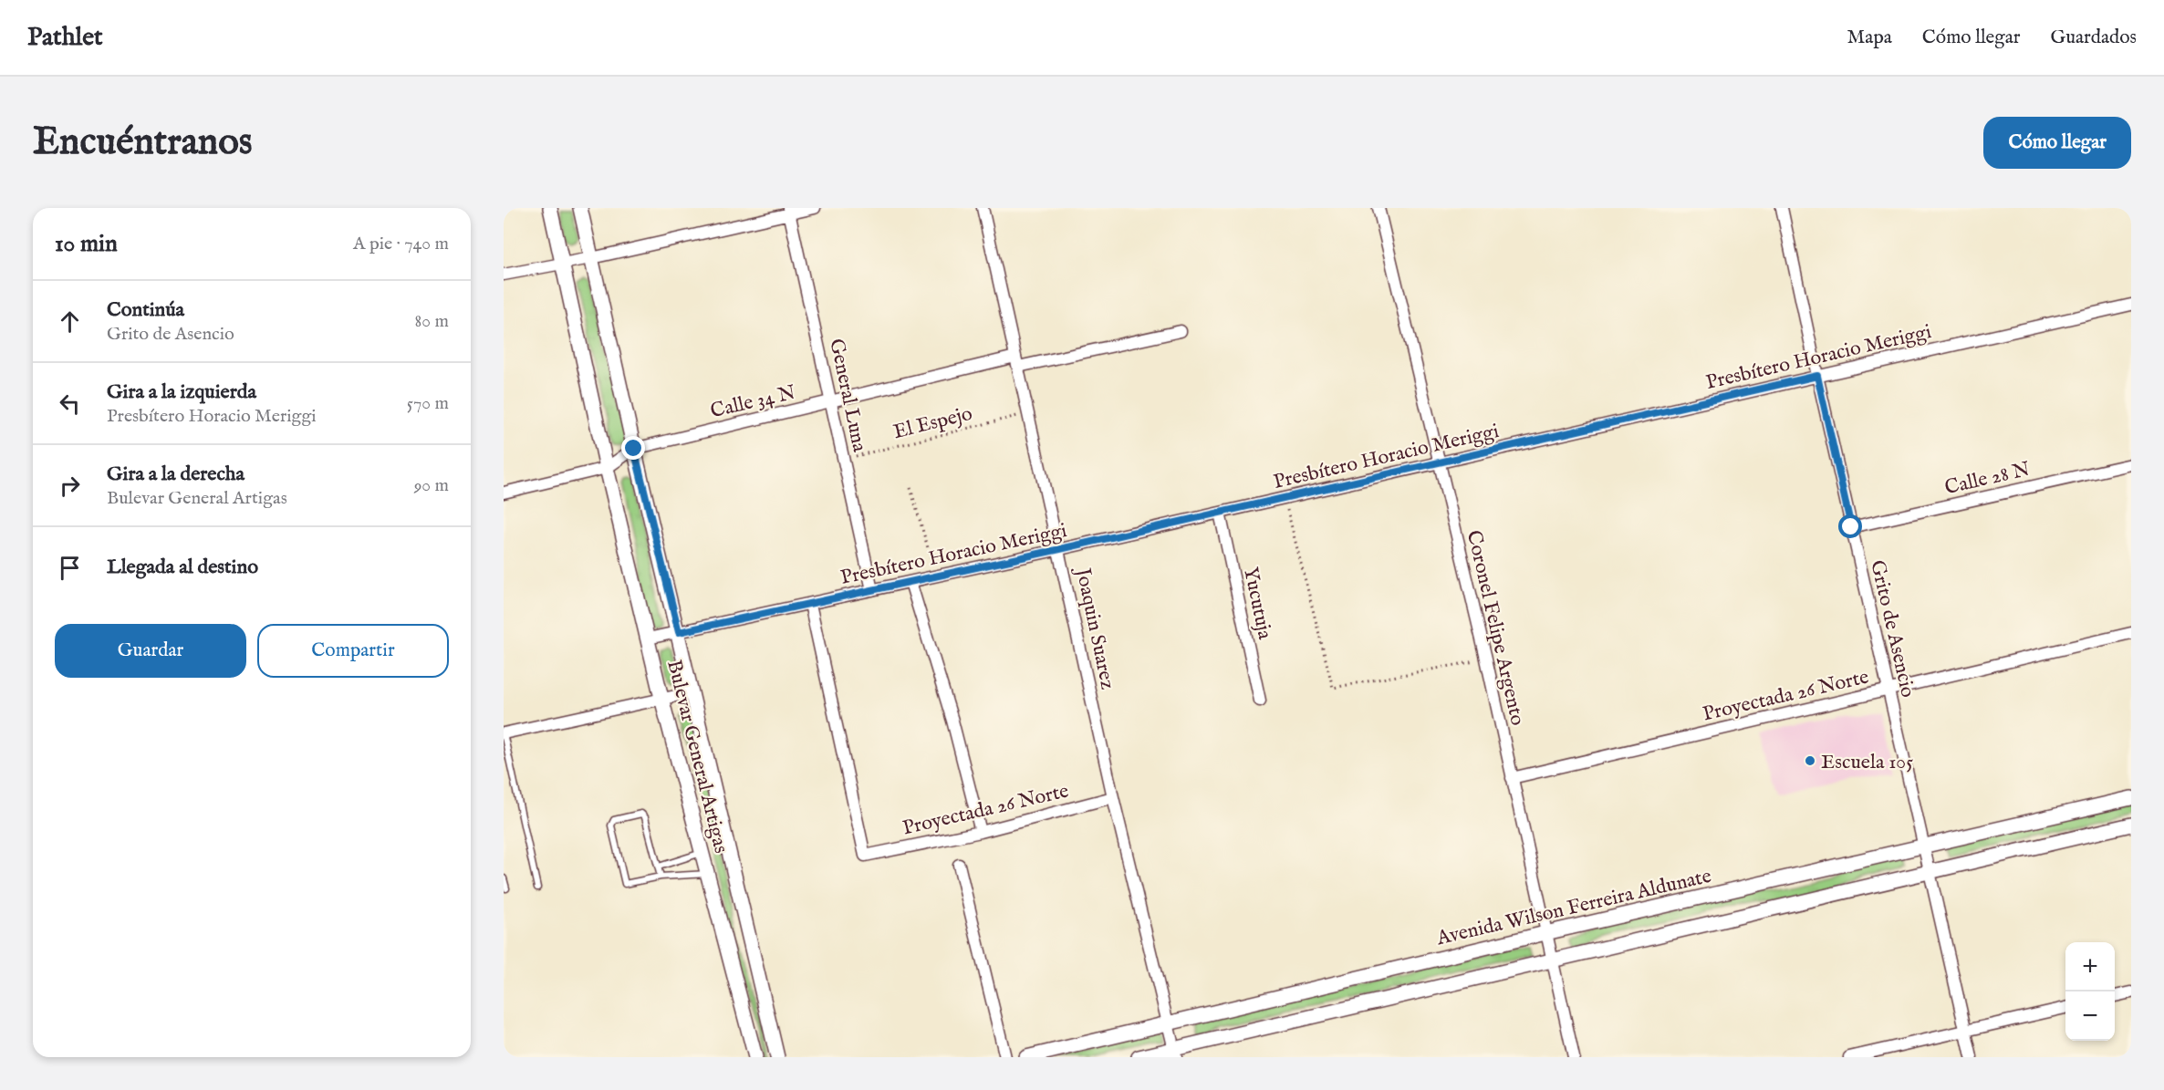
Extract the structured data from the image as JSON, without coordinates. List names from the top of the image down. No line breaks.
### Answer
{"streets":{"street":["Presbítero Horacio Meriggi","General Luna","Calle 34 N","Calle 28 N","Yucutuja","Coronel Felipe Argento","Joaquin Suarez","Grito de Asencio","Proyectada 26 Norte","Bulevar General Artigas","Avenida Wilson Ferreira Aldunate"],"path":["El Espejo"]},"crossings":[["Presbítero Horacio Meriggi","General Luna"],["Presbítero Horacio Meriggi","Yucutuja"],["Presbítero Horacio Meriggi","Coronel Felipe Argento"],["Presbítero Horacio Meriggi","Joaquin Suarez"],["Presbítero Horacio Meriggi","Grito de Asencio"],["Presbítero Horacio Meriggi","Proyectada 26 Norte"],["Presbítero Horacio Meriggi","Bulevar General Artigas"],["General Luna","Calle 34 N"],["General Luna","El Espejo"],["Calle 34 N","Joaquin Suarez"],["Calle 34 N","Bulevar General Artigas"],["El Espejo","Joaquin Suarez"],["Calle 28 N","Grito de Asencio"],["Coronel Felipe Argento","Proyectada 26 Norte"],["Coronel Felipe Argento","Avenida Wilson Ferreira Aldunate"],["Joaquin Suarez","Proyectada 26 Norte"],["Joaquin Suarez","Avenida Wilson Ferreira Aldunate"],["Grito de Asencio","Proyectada 26 Norte"],["Grito de Asencio","Avenida Wilson Ferreira Aldunate"]],"places":["Escuela 105"],"page":{"header":"Pathlet","nav":["Mapa","Cómo llegar","Guardados"],"buttons":["Cómo llegar",["Guardar","Compartir"]],"title":"Encuéntranos","heading":["10 min","A pie · 740 m"],"list":[["Continúa","Grito de Asencio","80 m"],["Gira a la izquierda","Presbítero Horacio Meriggi","570 m"],["Gira a la derecha","Bulevar General Artigas","90 m"],"Llegada al destino"],"map_buttons":["+","−"]}}
